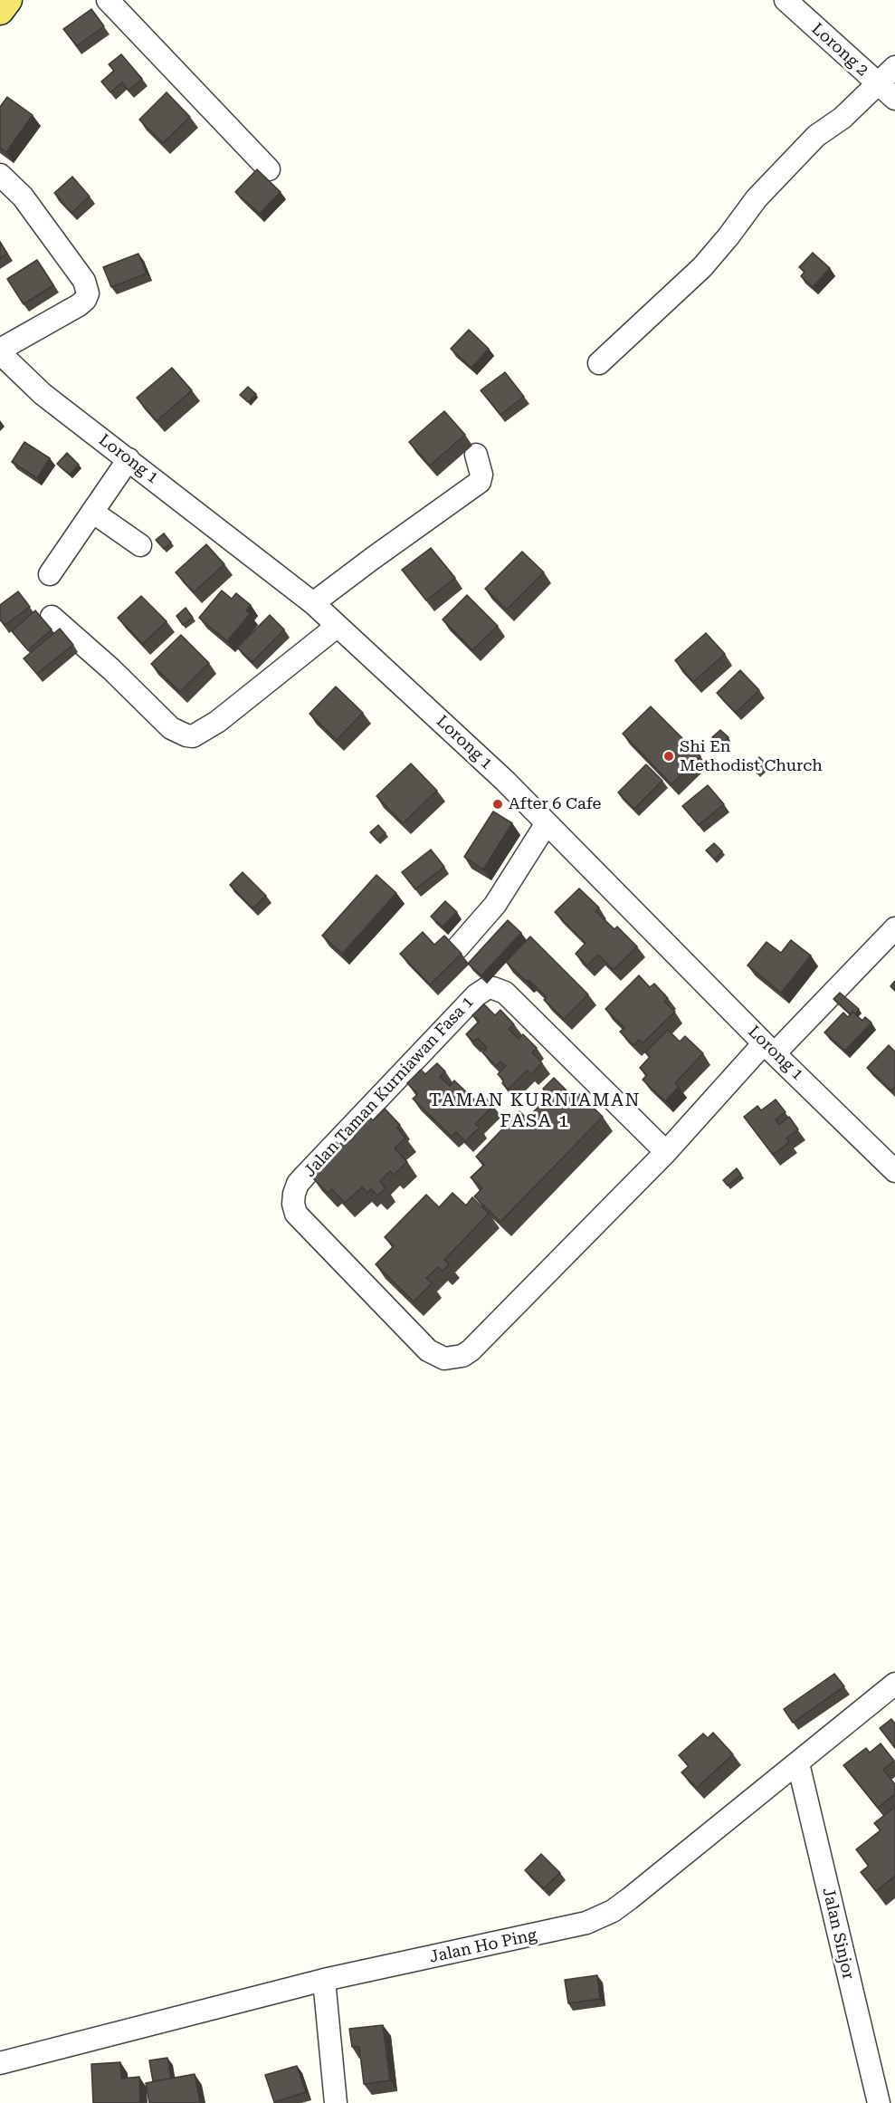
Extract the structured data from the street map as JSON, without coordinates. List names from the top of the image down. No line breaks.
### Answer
{"streets":{"street":["Lorong 2","Lorong 1","Jalan Taman Kurniawan Fasa 1","Jalan Sinjor","Jalan Ho Ping"]},"crossings":[["Lorong 1","Jalan Taman Kurniawan Fasa 1"],["Jalan Sinjor","Jalan Ho Ping"]],"districts":["TAMAN KURNIAMAN FASA 1"],"places":["Shi En Methodist Church","After 6 Cafe"]}
